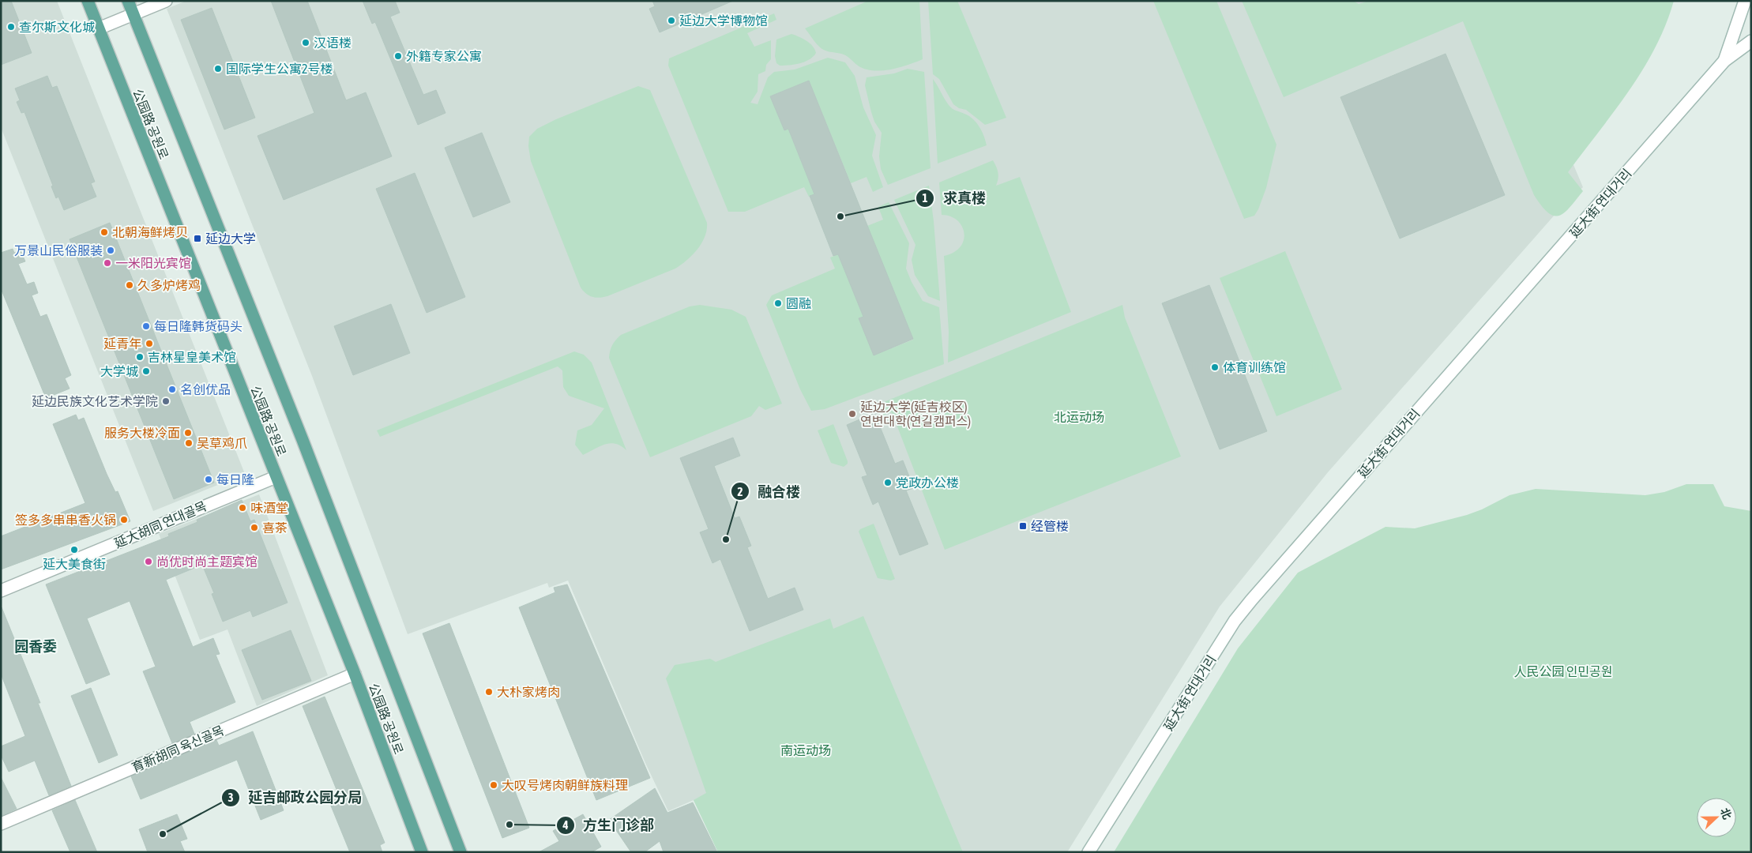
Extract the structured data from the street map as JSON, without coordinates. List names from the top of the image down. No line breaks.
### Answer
{"streets":{"main road":["公园路 공원로","延大街 연대거리","延大胡同 연대골목","育新胡同 육신골목"]},"crossings":[["公园路 공원로","延大胡同 연대골목"],["公园路 공원로","育新胡同 육신골목"]],"districts":["园香委"],"parks":["北运动场","人民公园 인민공원","南运动场"],"places":{"other":["延边大学博物馆","查尔斯文化城","汉语楼","外籍专家公寓","国际学生公寓2号楼","求真楼","北朝海鲜烤贝","万景山民俗服装","一米阳光宾馆","久多炉烤鸡","圆融","每日隆韩货码头","延青年","吉林星皇美术馆","体育训练馆","大学城","名创优品","延边民族文化艺术学院","延边大学(延吉校区) 연변대학(연길캠퍼스)","服务大楼冷面","吴草鸡爪","每日隆","党政办公楼","味酒堂","签多多串串香火锅","喜茶","融合楼","延大美食街","尚优时尚主题宾馆","大朴家烤肉","大叹号烤肉朝鲜族料理","方生门诊部","延吉邮政公园分局"],"transit":["延边大学","经管楼"]},"north":"right"}
